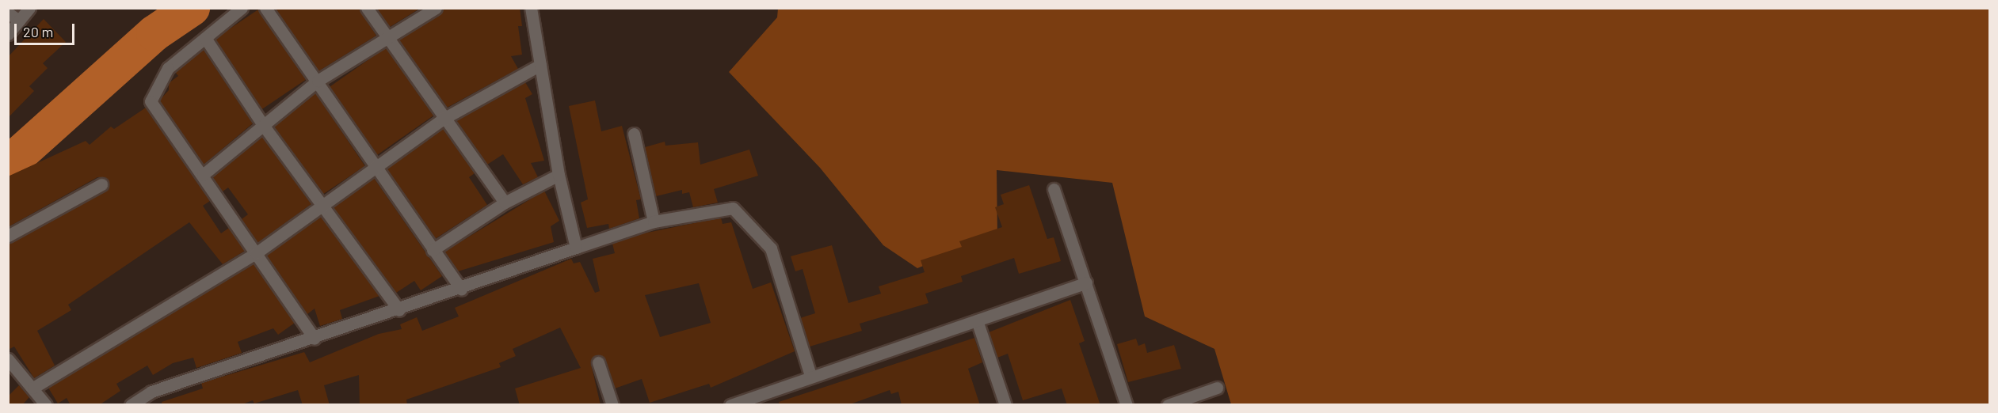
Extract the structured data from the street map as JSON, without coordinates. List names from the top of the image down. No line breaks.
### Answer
{"scale_bar":"20 m"}
